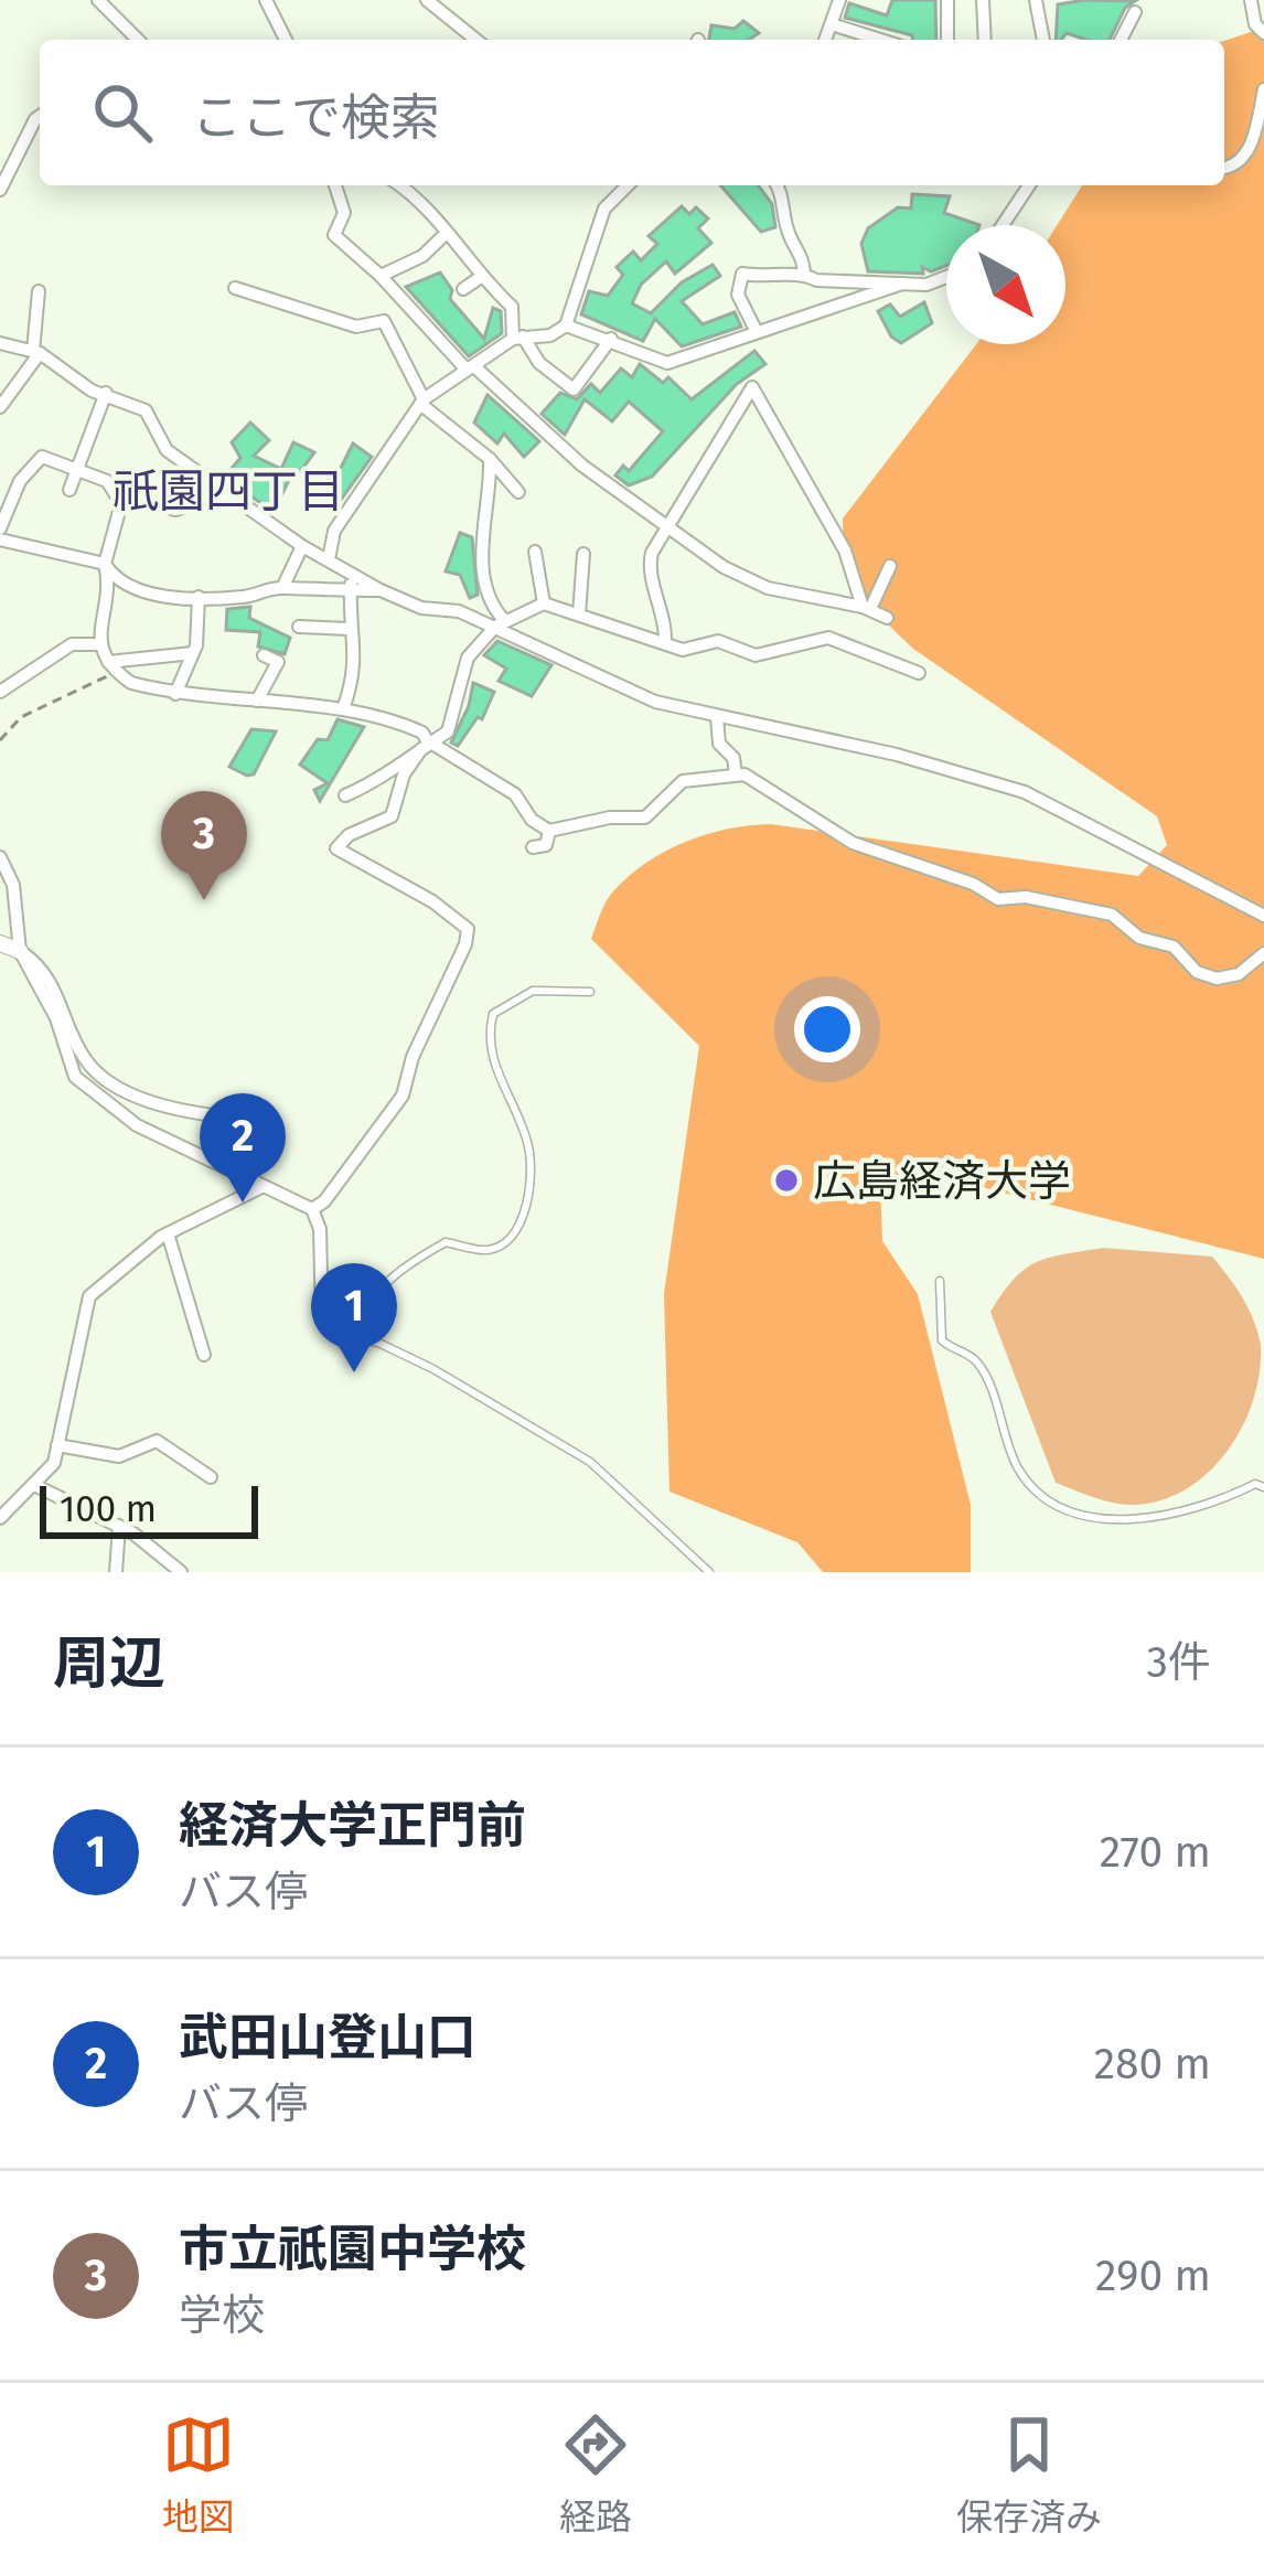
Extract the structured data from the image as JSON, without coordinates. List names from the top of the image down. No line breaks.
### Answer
{"districts":["祇園四丁目"],"places":["広島経済大学"],"scale_bar":"100 m","north":"bottom right","page":{"search":"ここで検索","pins":["3","2","1"],"scale":"100 m","heading":["周辺","3件"],"list":[{"mark":"1","name":"経済大学正門前","note":"バス停","value":"270 m"},{"mark":"2","name":"武田山登山口","note":"バス停","value":"280 m"},{"mark":"3","name":"市立祇園中学校","note":"学校","value":"290 m"}],"nav":["地図","経路","保存済み"]}}
